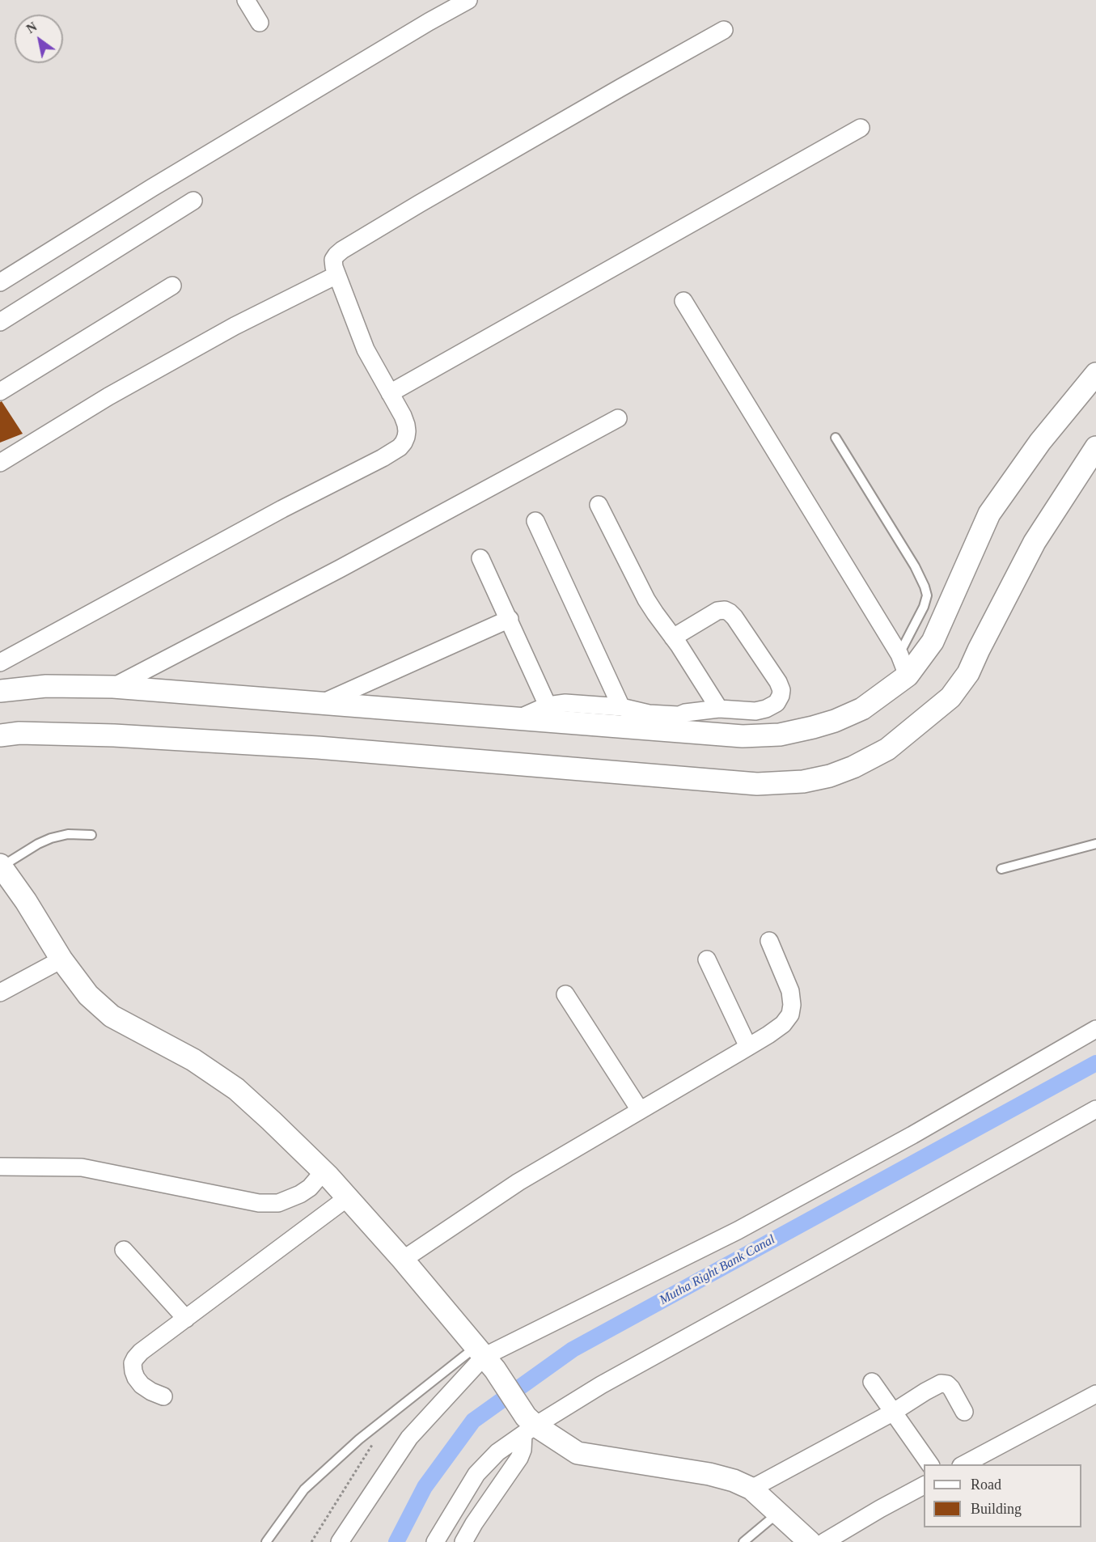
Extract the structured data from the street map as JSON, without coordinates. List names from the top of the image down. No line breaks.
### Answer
{"water":["Mutha Right Bank Canal"],"legend":["Road","Building"],"north":"top left"}
